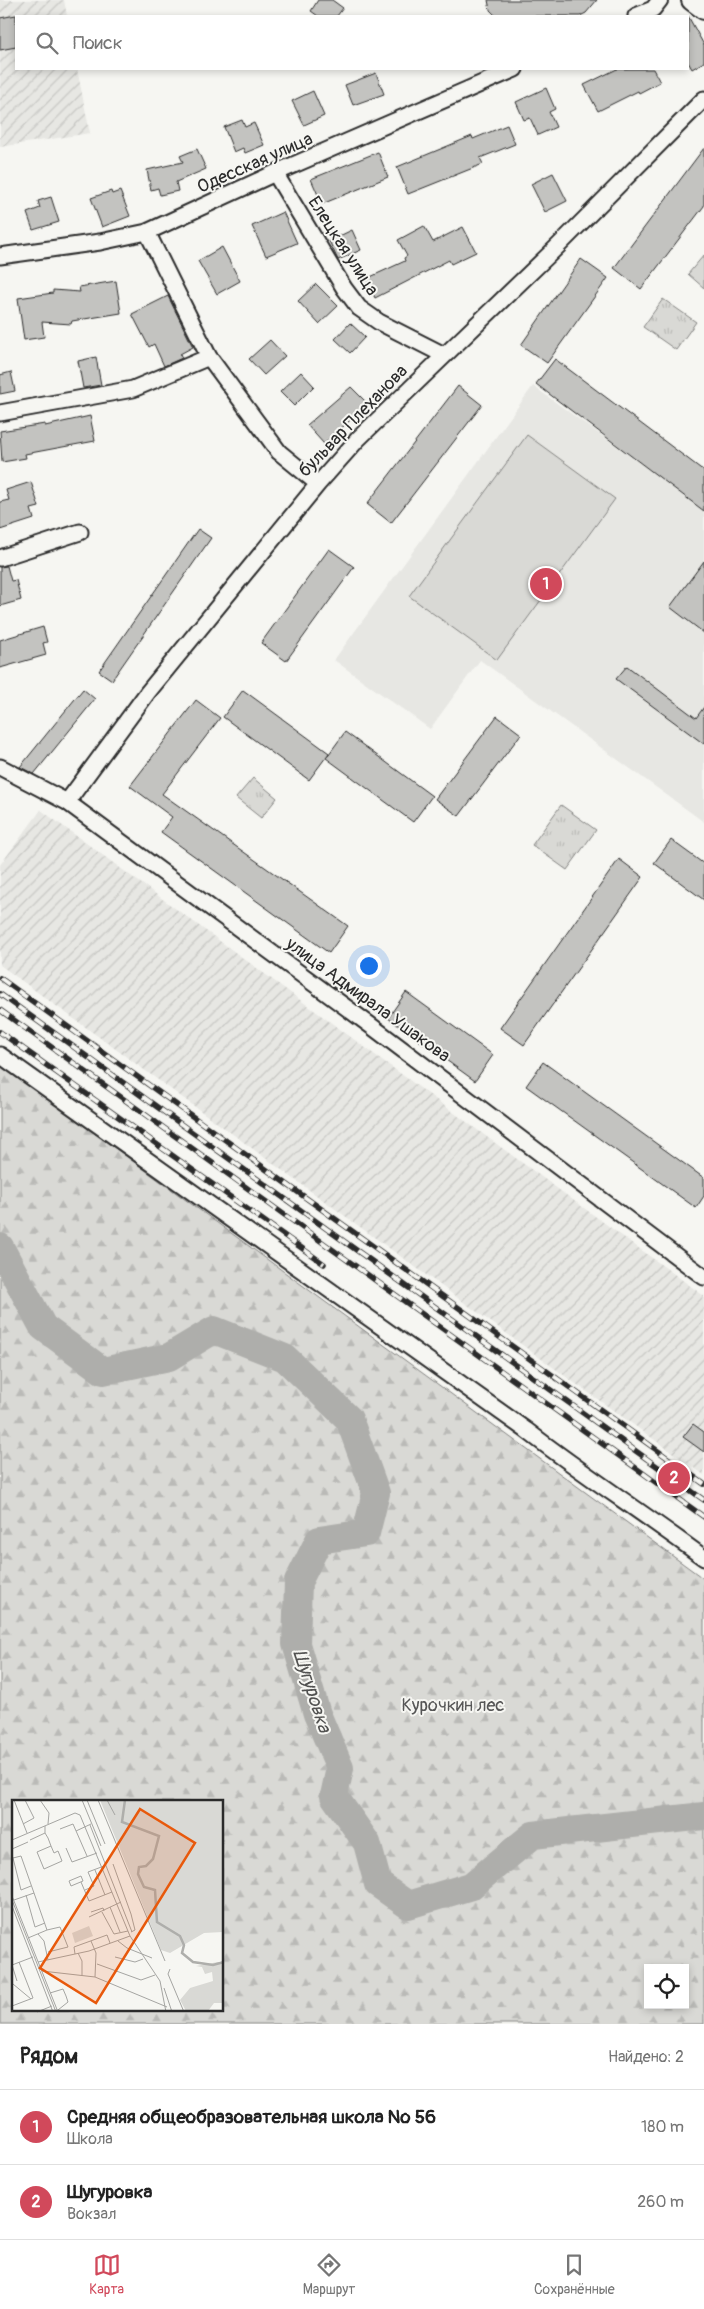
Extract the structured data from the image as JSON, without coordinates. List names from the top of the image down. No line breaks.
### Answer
{"streets":{"street":["Одесская улица","Елецкая улица","бульвар Плеханова","улица Адмирала Ушакова"]},"crossings":[["Одесская улица","Елецкая улица"],["Елецкая улица","бульвар Плеханова"],["бульвар Плеханова","улица Адмирала Ушакова"]],"water":["Шугуровка"],"parks":["Курочкин лес"],"page":{"search":"Поиск","pins":["1","2"],"heading":["Рядом","Найдено: 2"],"list":[{"mark":"1","name":"Средняя общеобразовательная школа № 56","note":"Школа","value":"180 m"},{"mark":"2","name":"Шугуровка","note":"Вокзал","value":"260 m"}],"nav":["Карта","Маршрут","Сохранённые"]}}
